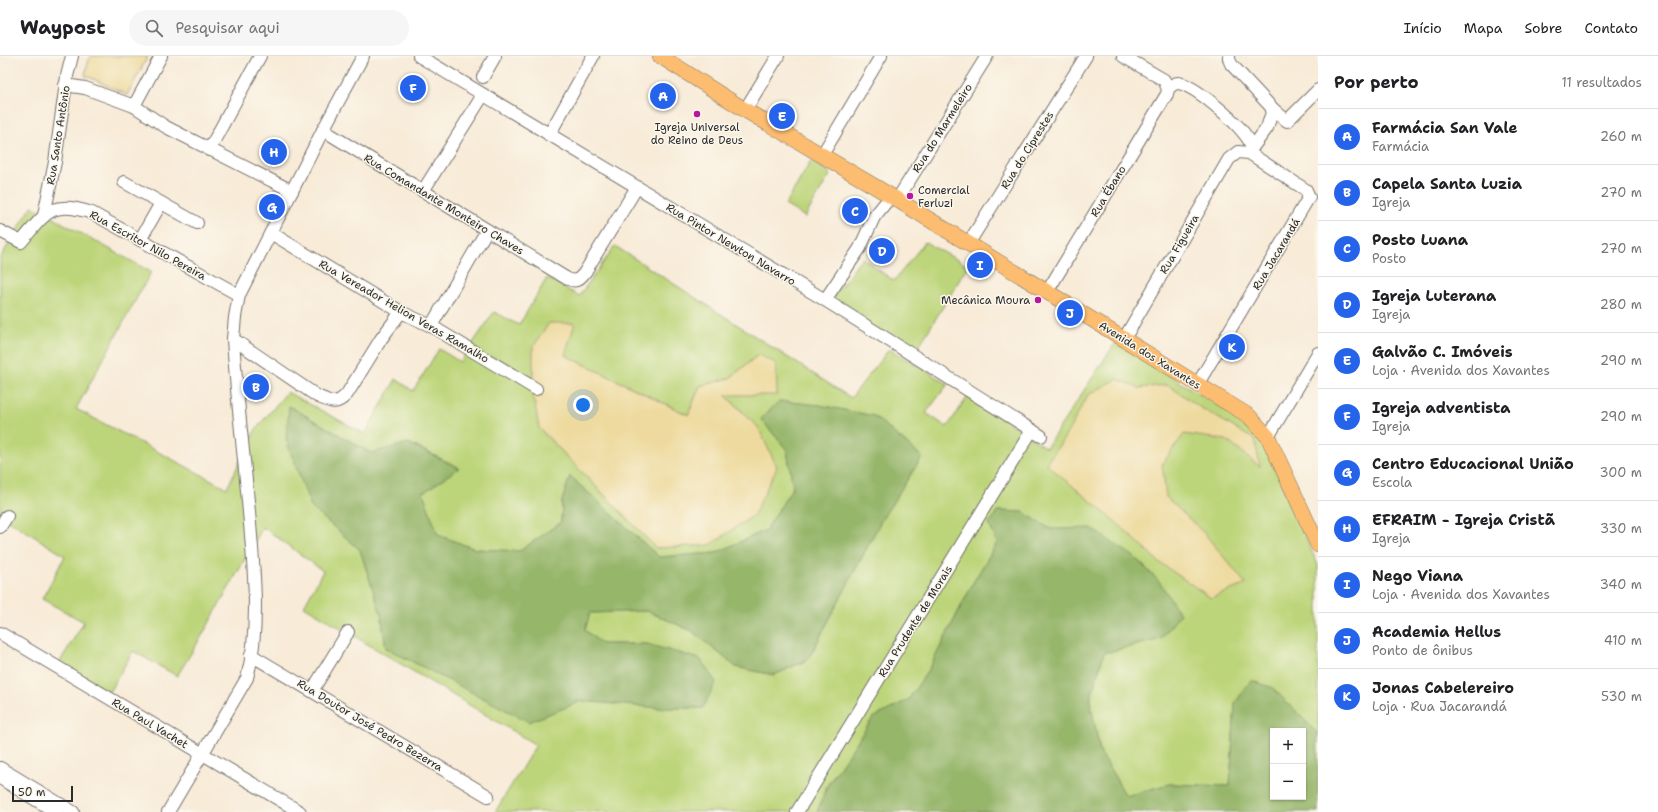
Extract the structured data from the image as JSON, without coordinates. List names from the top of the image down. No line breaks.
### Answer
{"streets":{"main road":["Avenida dos Xavantes"],"street":["Rua do Marmeleiro","Rua Santo Antônio","Rua do Ciprestes","Rua Ébano","Rua Comandante Monteiro Chaves","Rua Pintor Newton Navarro","Rua Figueira","Rua Escritor Nilo Pereira","Rua Jacarandá","Rua Vereador Helion Veras Ramalho","Rua Prudente de Morais","Rua Paul Vachet","Rua Doutor José Pedro Bezerra"]},"crossings":[["Rua do Marmeleiro","Rua Pintor Newton Navarro"],["Rua do Marmeleiro","Avenida dos Xavantes"],["Rua Santo Antônio","Rua Escritor Nilo Pereira"],["Rua do Ciprestes","Avenida dos Xavantes"],["Rua Ébano","Avenida dos Xavantes"],["Rua Comandante Monteiro Chaves","Rua Pintor Newton Navarro"],["Rua Pintor Newton Navarro","Rua Prudente de Morais"],["Rua Figueira","Rua Jacarandá"],["Rua Figueira","Avenida dos Xavantes"],["Rua Jacarandá","Avenida dos Xavantes"]],"places":["Igreja Universal do Reino de Deus","Comercial Ferluzi","Mecânica Moura"],"scale_bar":"50 m","page":{"header":"Waypost","search":"Pesquisar aqui","nav":["Início","Mapa","Sobre","Contato"],"heading":["Por perto","11 resultados"],"pins":["F","A","E","H","G","C","D","I","J","K","B"],"list":[{"mark":"A","name":"Farmácia San Vale","note":"Farmácia","value":"260 m"},{"mark":"B","name":"Capela Santa Luzia","note":"Igreja","value":"270 m"},{"mark":"C","name":"Posto Luana","note":"Posto","value":"270 m"},{"mark":"D","name":"Igreja Luterana","note":"Igreja","value":"280 m"},{"mark":"E","name":"Galvão C. Imóveis","note":"Loja · Avenida dos Xavantes","value":"290 m"},{"mark":"F","name":"Igreja adventista","note":"Igreja","value":"290 m"},{"mark":"G","name":"Centro Educacional União","note":"Escola","value":"300 m"},{"mark":"H","name":"EFRAIM - Igreja Cristã","note":"Igreja","value":"330 m"},{"mark":"I","name":"Nego Viana","note":"Loja · Avenida dos Xavantes","value":"340 m"},{"mark":"J","name":"Academia Hellus","note":"Ponto de ônibus","value":"410 m"},{"mark":"K","name":"Jonas Cabelereiro","note":"Loja · Rua Jacarandá","value":"530 m"}],"map_buttons":["+","−"],"scale":"50 m"}}
